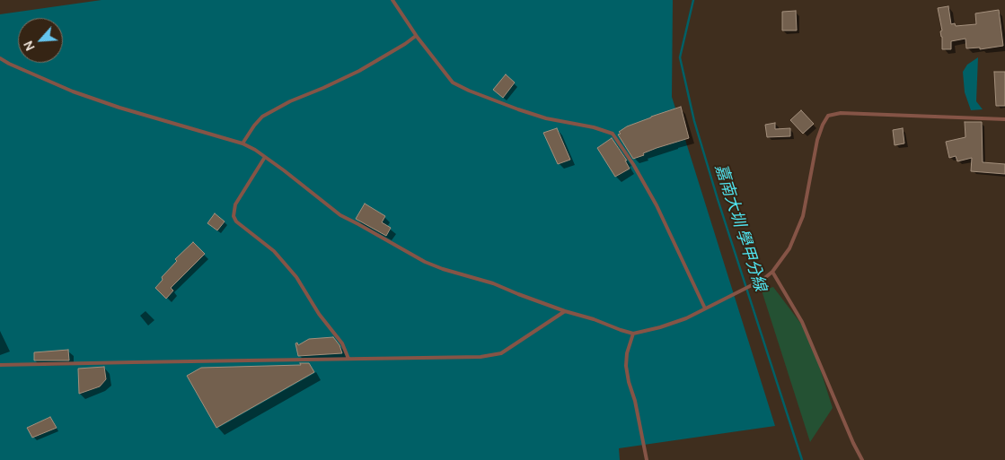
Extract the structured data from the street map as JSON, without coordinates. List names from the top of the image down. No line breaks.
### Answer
{"water":["嘉南大圳 學甲分線"],"north":"bottom left"}
